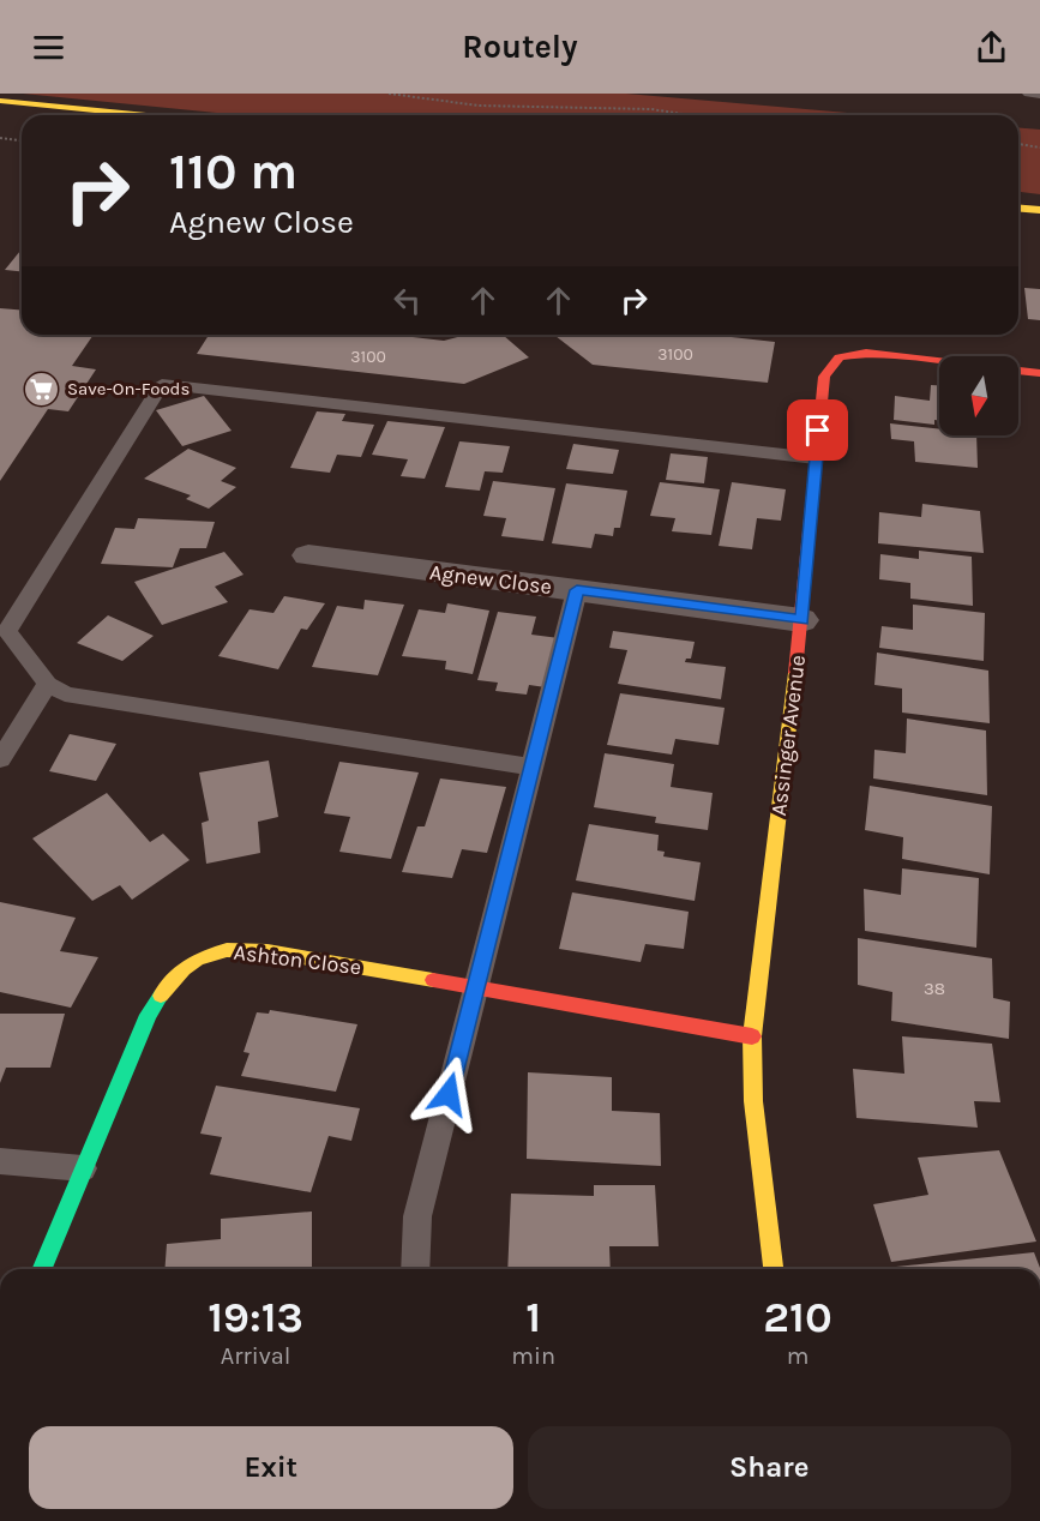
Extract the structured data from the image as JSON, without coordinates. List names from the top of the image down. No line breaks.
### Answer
{"streets":{"street":["Agnew Close","Assinger Avenue","Ashton Close"]},"crossings":[["Agnew Close","Assinger Avenue"],["Assinger Avenue","Ashton Close"]],"places":{"supermarket":["Save-On-Foods"]},"house_numbers":["3100","3100","38"],"north":"bottom","page":{"header":"Routely","turn":["110 m","Agnew Close"],"eta":["19:13","Arrival","1","min","210","m"],"buttons":["Exit","Share"]}}
